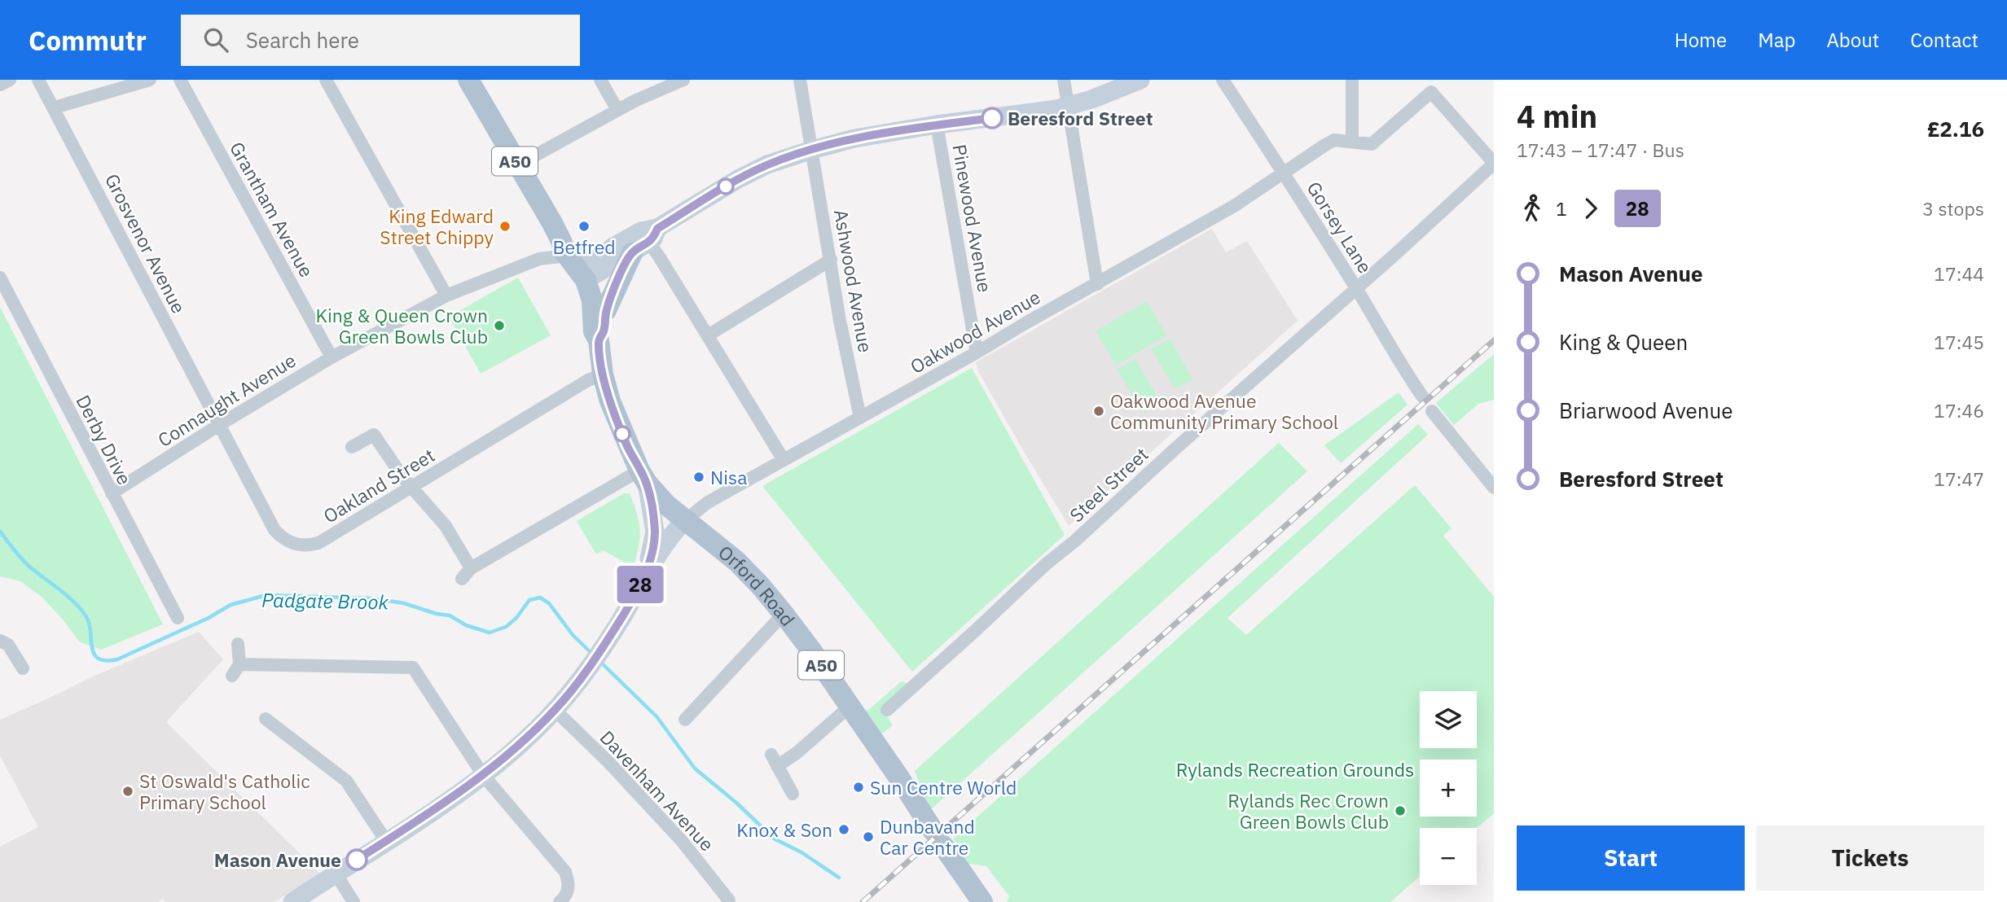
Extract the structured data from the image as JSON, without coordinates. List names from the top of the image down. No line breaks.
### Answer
{"streets":{"main road":["A50","Orford Road"],"street":["Grantham Avenue","Pinewood Avenue","Gorsey Lane","Grosvenor Avenue","Ashwood Avenue","Oakwood Avenue","Connaught Avenue","Derby Drive","Steel Street","Oakland Street","Davenham Avenue"]},"crossings":[["A50","Oakwood Avenue"],["A50","Connaught Avenue"],["A50","Oakland Street"],["A50","Orford Road"],["Grantham Avenue","Connaught Avenue"],["Pinewood Avenue","Oakwood Avenue"],["Gorsey Lane","Oakwood Avenue"],["Gorsey Lane","Steel Street"],["Grosvenor Avenue","Connaught Avenue"],["Grosvenor Avenue","Oakland Street"],["Ashwood Avenue","Oakwood Avenue"],["Oakwood Avenue","Steel Street"],["Oakwood Avenue","Orford Road"],["Connaught Avenue","Derby Drive"],["Connaught Avenue","Oakland Street"]],"water":["Padgate Brook"],"parks":["Rylands Recreation Grounds"],"places":["Beresford Street","King Edward Street Chippy","Betfred","King & Queen Crown Green Bowls Club","Oakwood Avenue Community Primary School","Nisa","Sun Centre World","St Oswald's Catholic Primary School","Rylands Rec Crown Green Bowls Club","Knox & Son","Dunbavand Car Centre","Mason Avenue"],"lines":["bus line 28"],"page":{"header":"Commutr","search":"Search here","nav":["Home","Map","About","Contact"],"on_map":"28","heading":["4 min","17:43 – 17:47 · Bus","£2.16"],"legs":["1","28","3 stops"],"list":[{"name":"Mason Avenue","value":"17:44"},{"name":"King & Queen","value":"17:45"},{"name":"Briarwood Avenue","value":"17:46"},{"name":"Beresford Street","value":"17:47"}],"map_buttons":["+","−"],"buttons":["Start","Tickets"]}}
